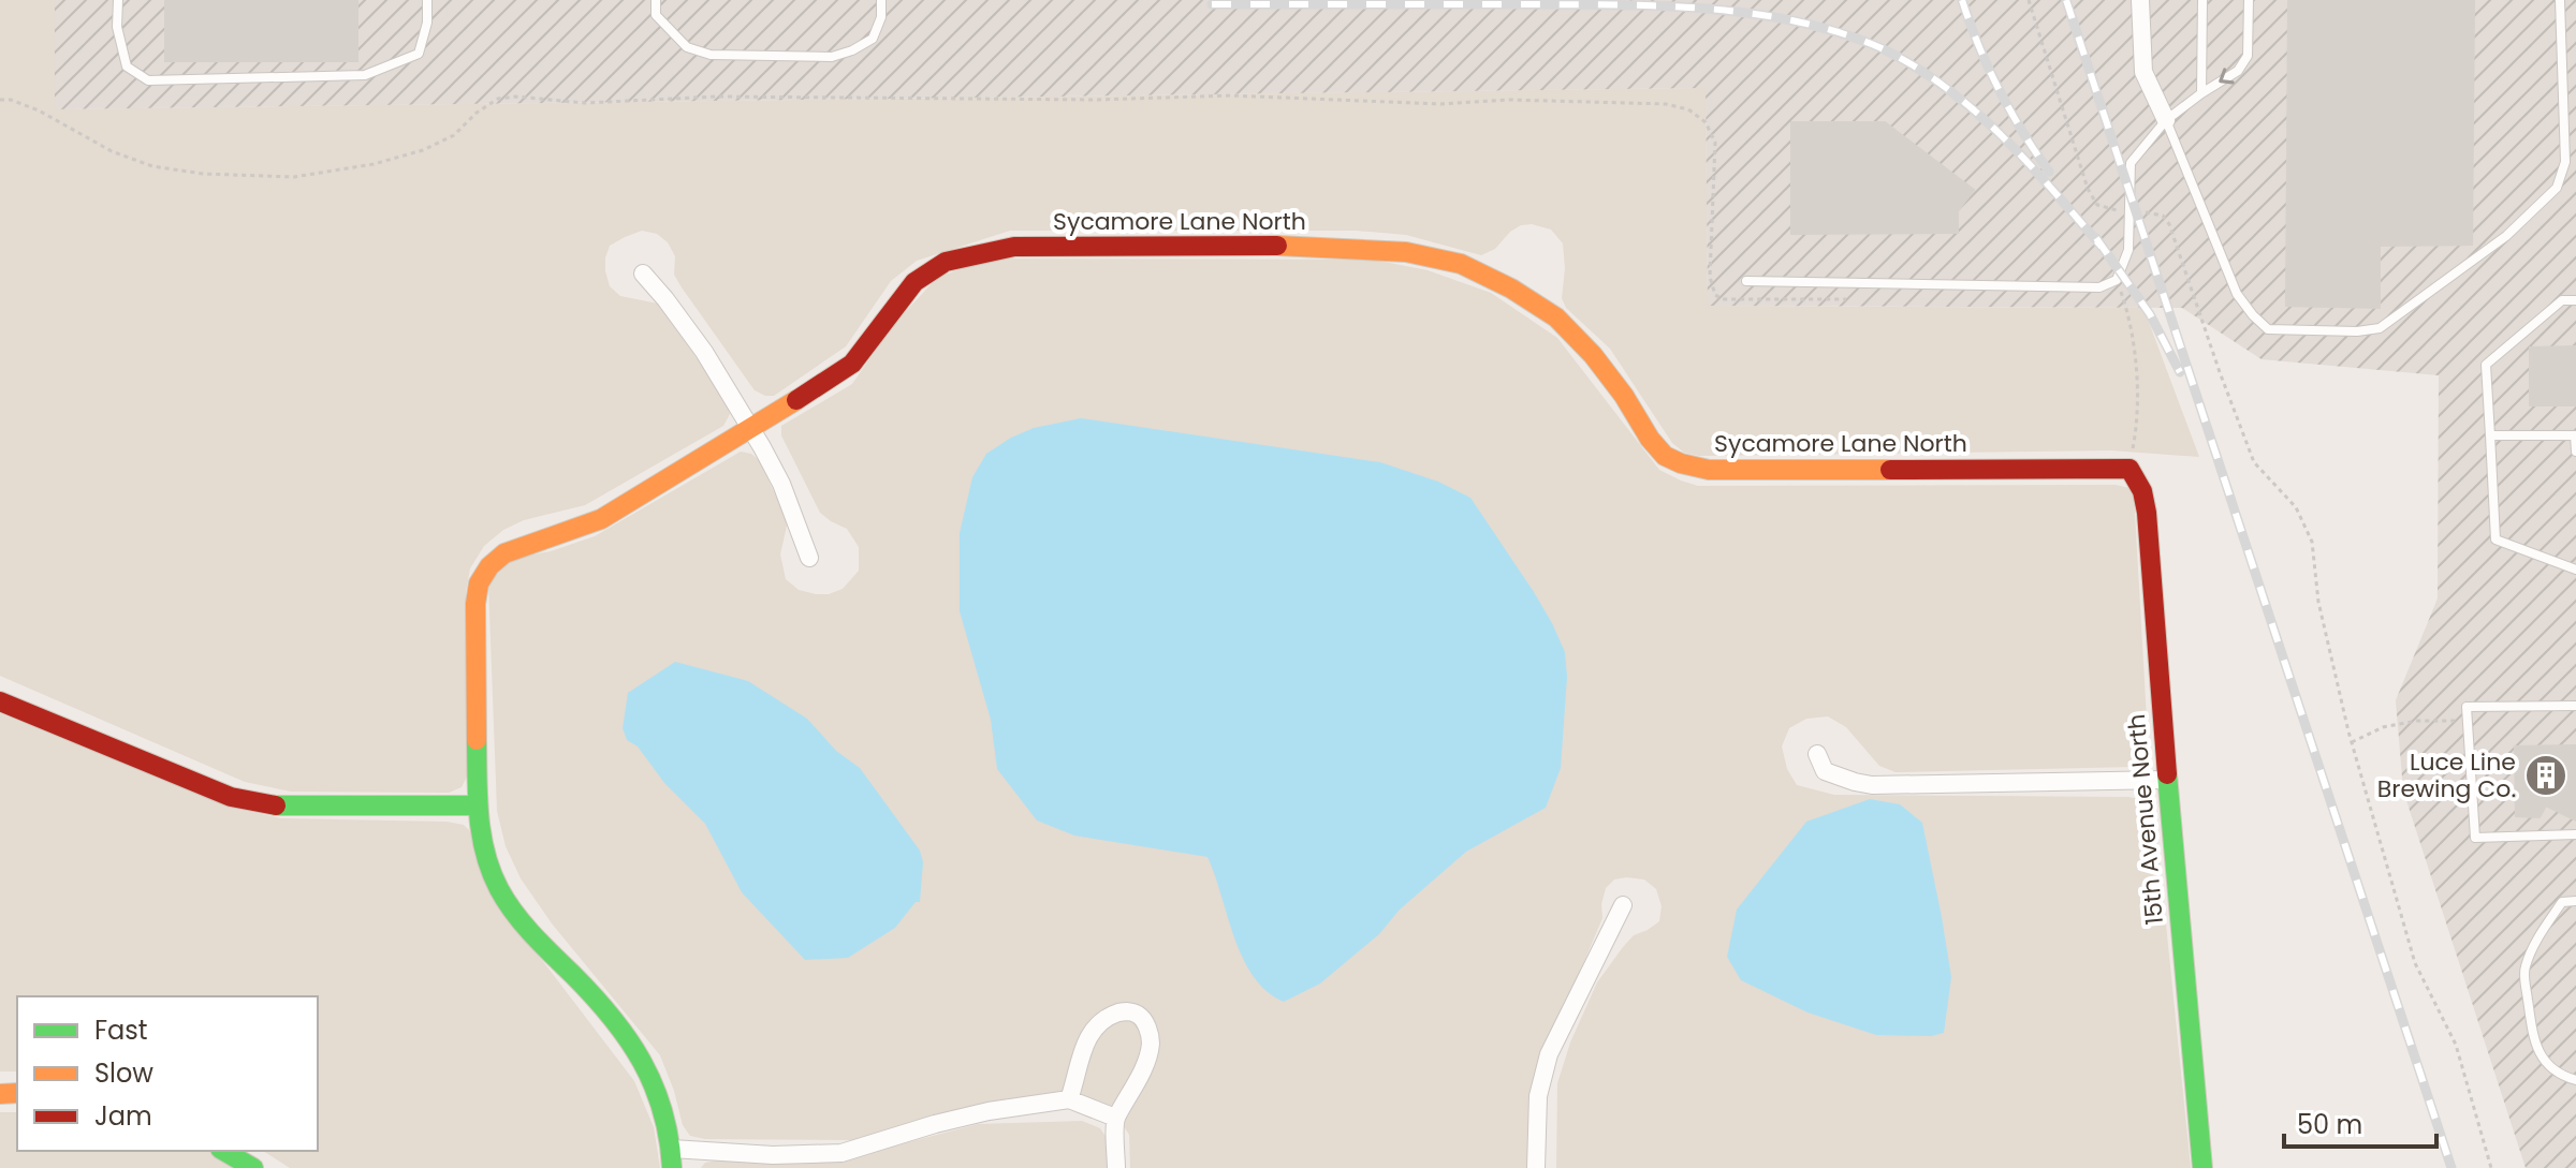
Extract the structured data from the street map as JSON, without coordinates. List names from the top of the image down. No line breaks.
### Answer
{"streets":{"street":["Sycamore Lane North","15th Avenue North"]},"crossings":[["Sycamore Lane North","15th Avenue North"]],"places":{"building":["Luce Line Brewing Co."]},"legend":["Fast","Slow","Jam"],"scale_bar":"50 m"}
